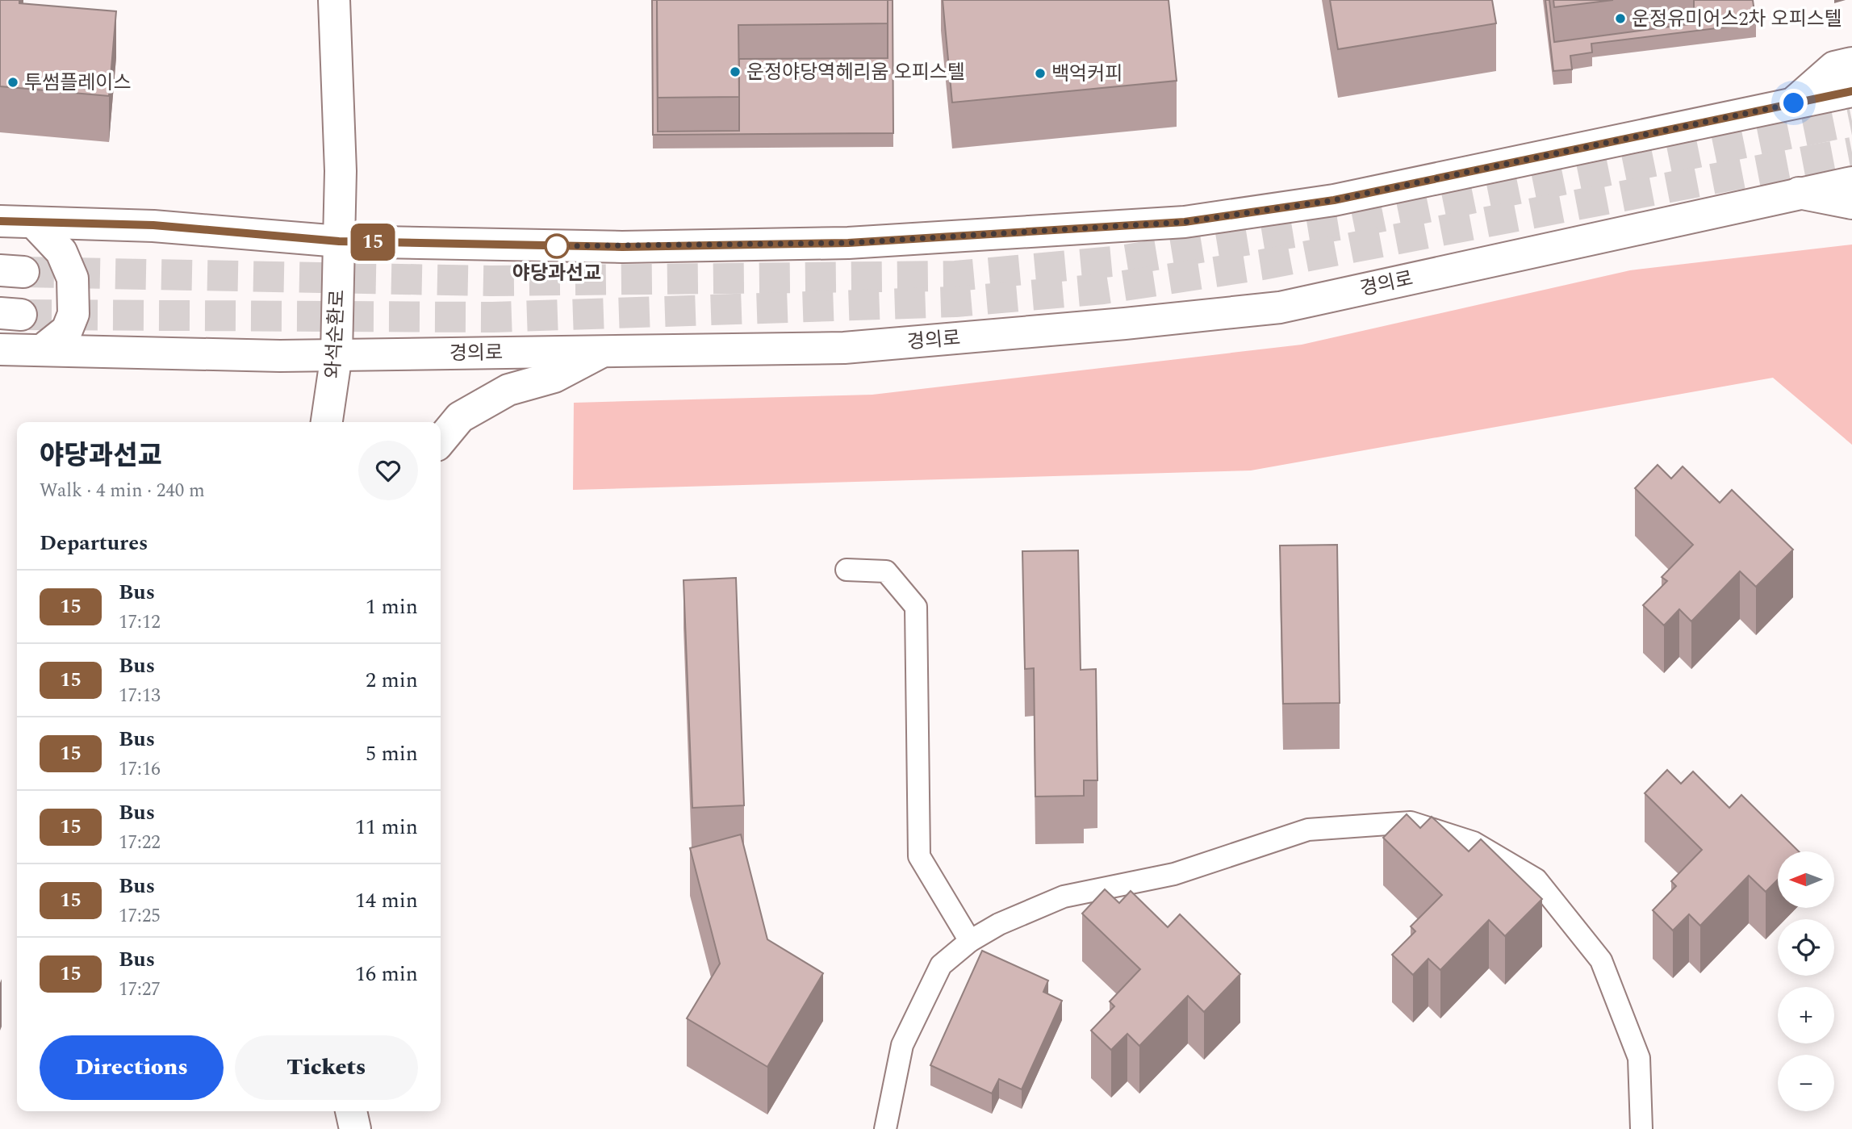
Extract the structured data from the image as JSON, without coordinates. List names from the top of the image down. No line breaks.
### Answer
{"streets":{"main road":["경의로","와석순환로"]},"crossings":[["경의로","와석순환로"]],"places":["운정유미어스2차 오피스텔","운정야당역헤리움 오피스텔","백억커피","투썸플레이스","야당과선교"],"lines":["bus line 15"],"north":"left","page":{"on_map":"15","heading":[["야당과선교","Walk · 4 min · 240 m"],"Departures"],"list":[{"mark":"15","name":"Bus","note":"17:12","value":"1 min"},{"mark":"15","name":"Bus","note":"17:13","value":"2 min"},{"mark":"15","name":"Bus","note":"17:16","value":"5 min"},{"mark":"15","name":"Bus","note":"17:22","value":"11 min"},{"mark":"15","name":"Bus","note":"17:25","value":"14 min"},{"mark":"15","name":"Bus","note":"17:27","value":"16 min"}],"map_buttons":["+","−"],"buttons":["Directions","Tickets"]}}
